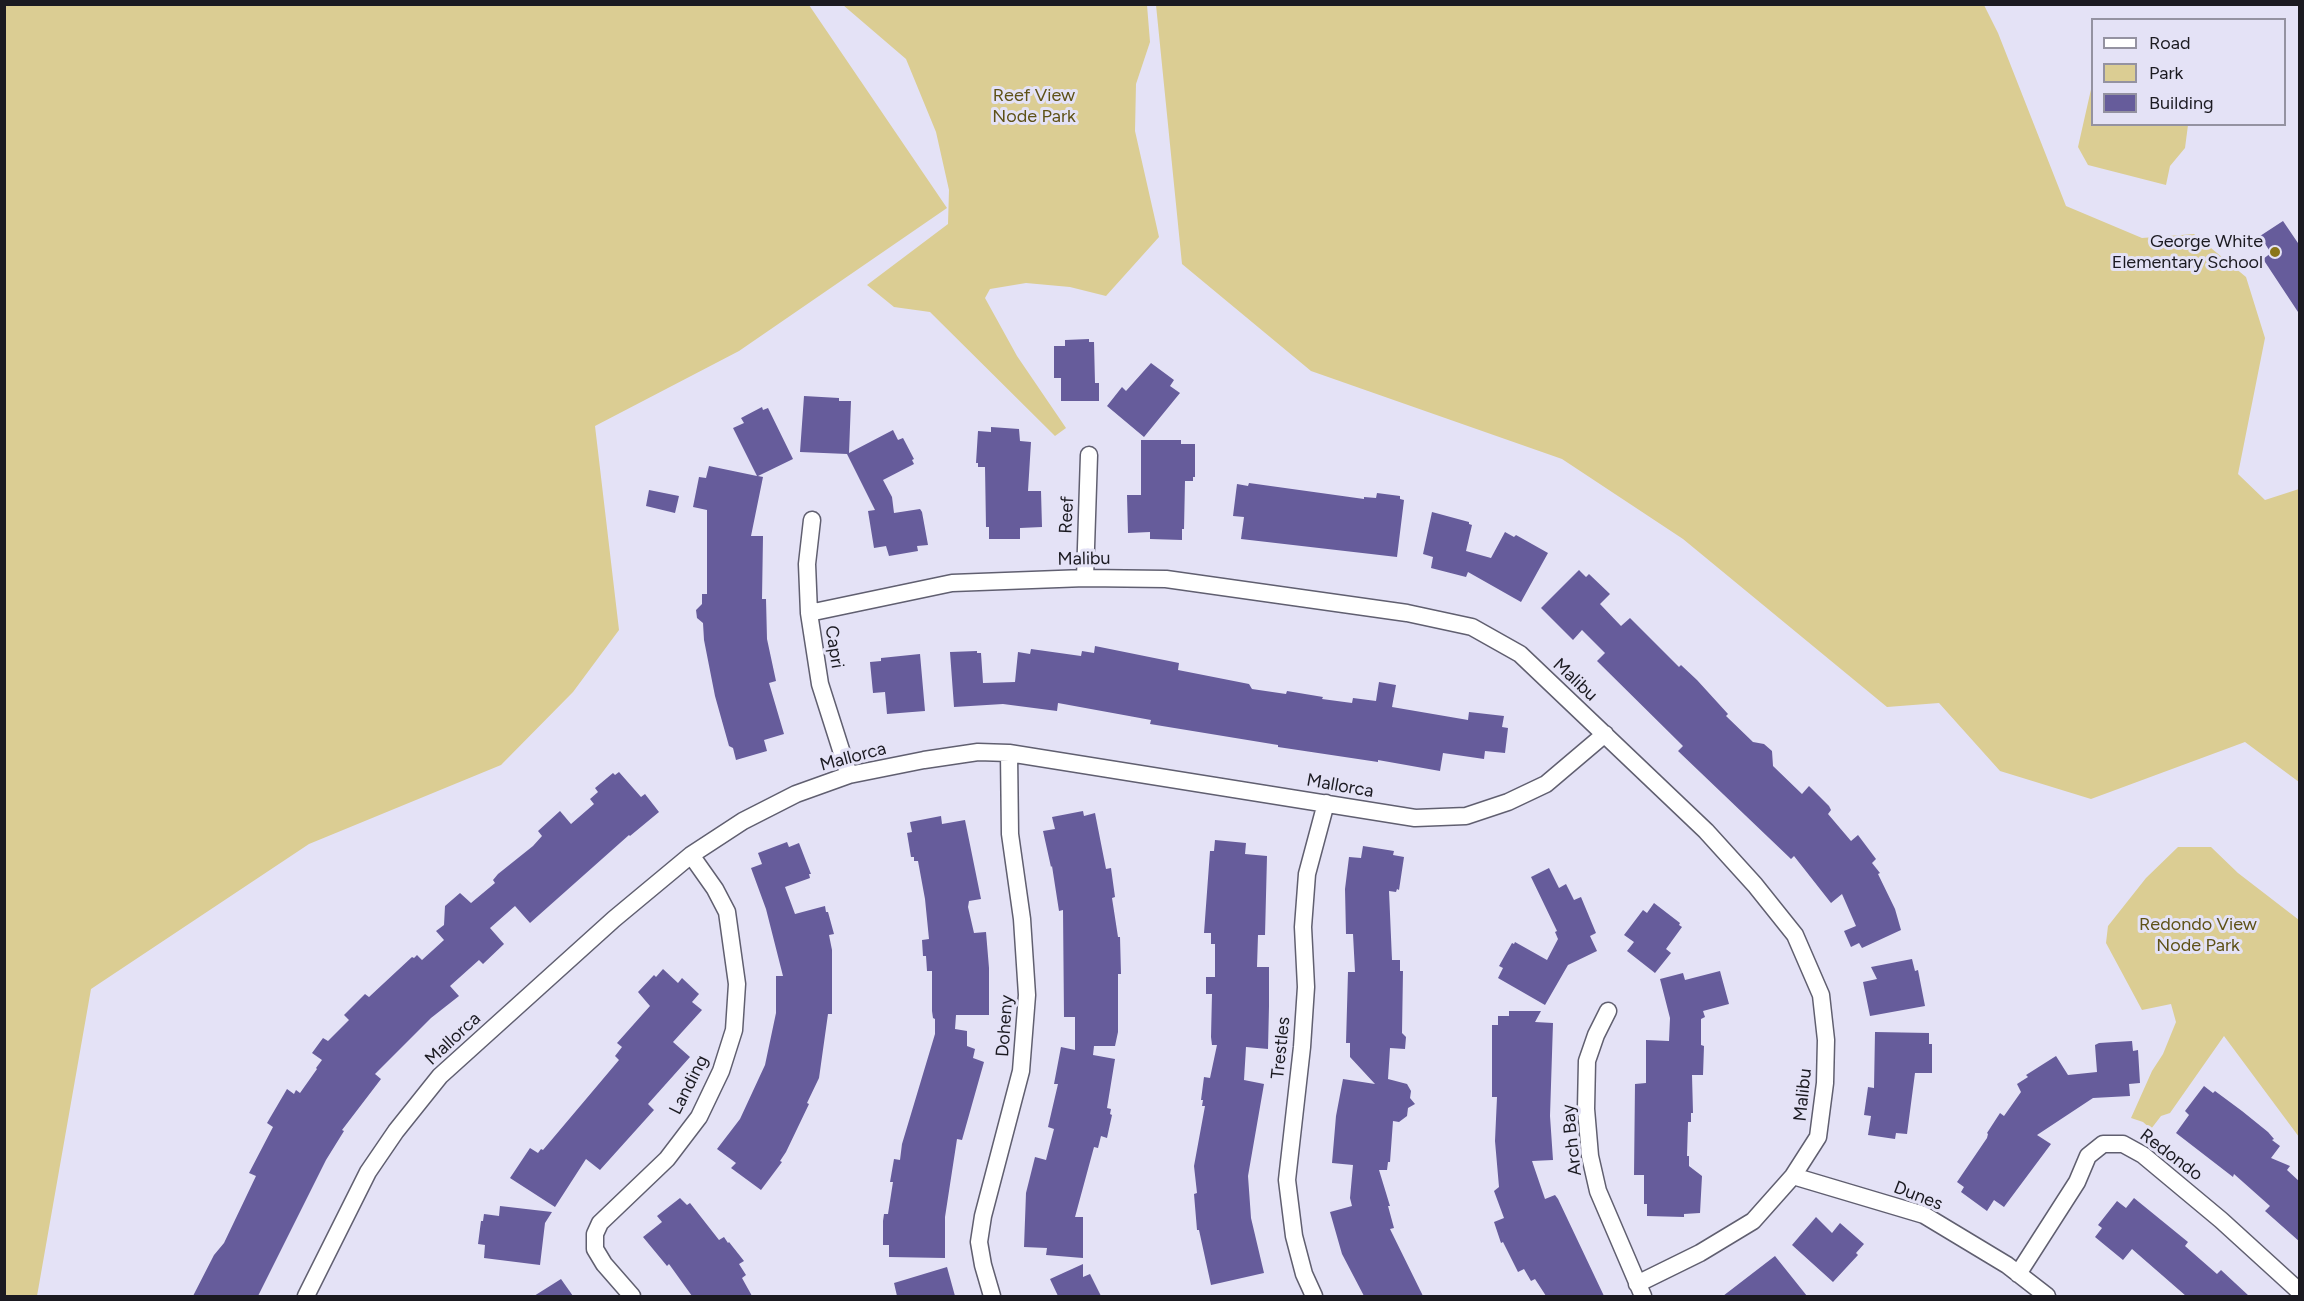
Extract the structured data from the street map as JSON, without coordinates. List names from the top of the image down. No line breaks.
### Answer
{"streets":{"street":["Reef","Malibu","Capri","Mallorca","Doheny","Trestles","Landing","Arch Bay","Redondo","Dunes"]},"crossings":[["Reef","Malibu"],["Malibu","Capri"],["Malibu","Mallorca"],["Malibu","Arch Bay"],["Malibu","Dunes"],["Capri","Mallorca"],["Mallorca","Doheny"],["Mallorca","Trestles"],["Mallorca","Landing"],["Redondo","Dunes"]],"parks":["Reef View Node Park","Redondo View Node Park"],"places":["George White Elementary School"],"legend":["Road","Park","Building"]}
